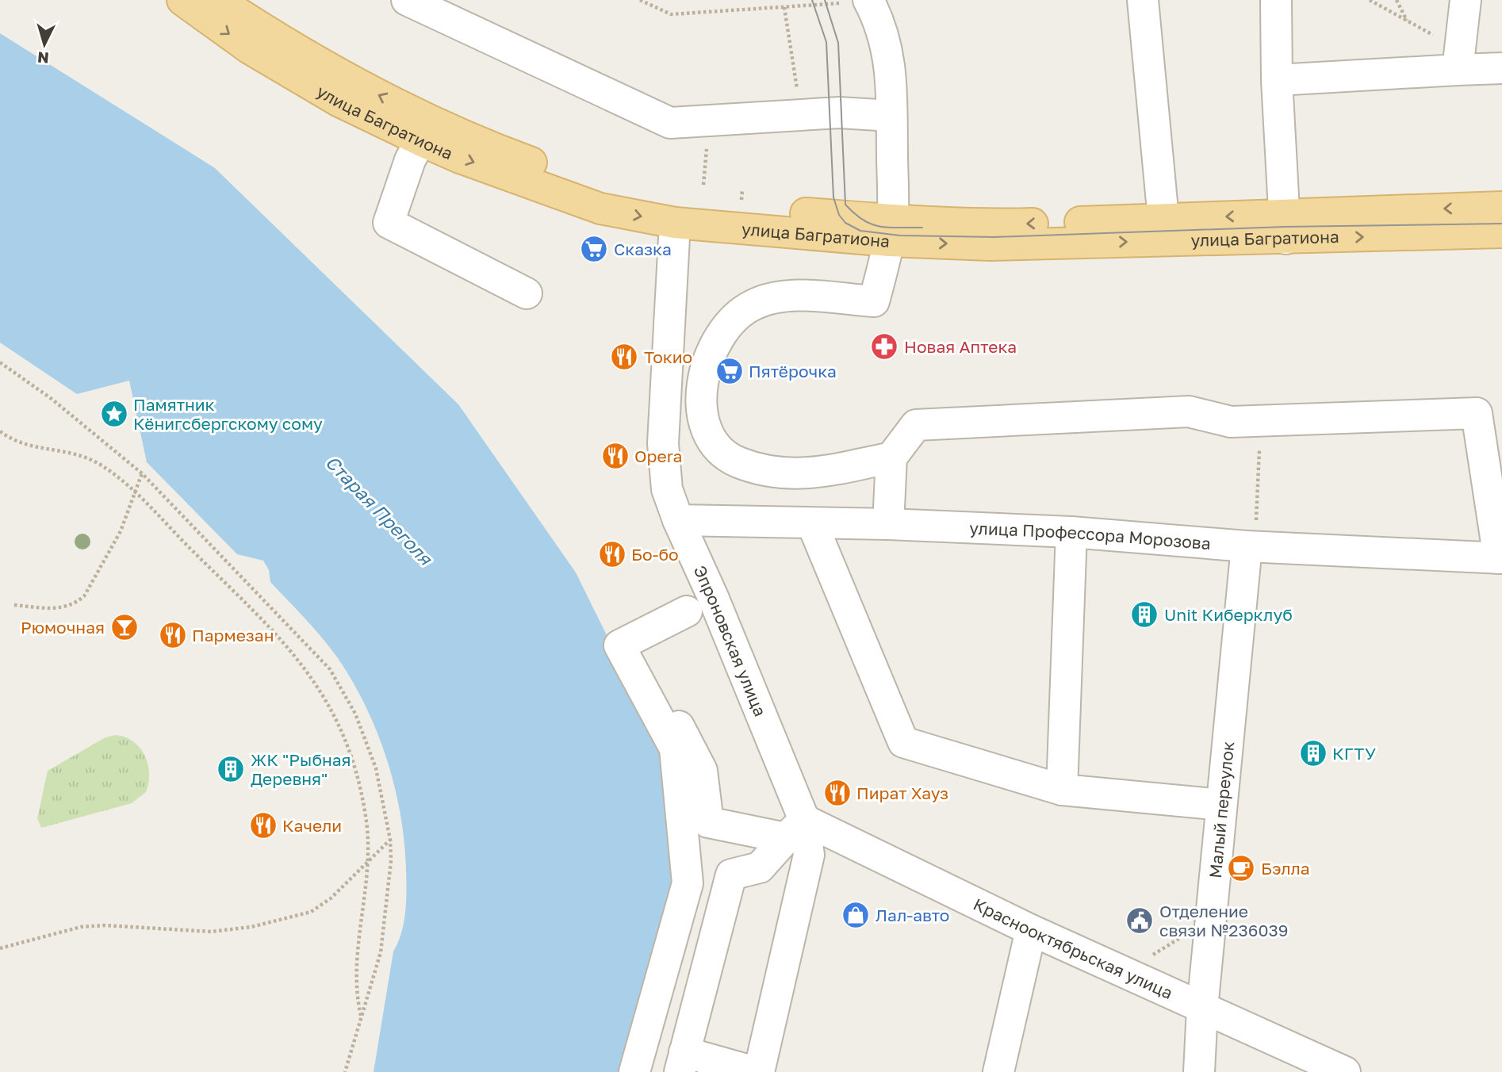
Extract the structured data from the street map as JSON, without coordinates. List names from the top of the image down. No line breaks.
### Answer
{"streets":{"main road":["улица Багратиона"],"street":["улица Профессора Морозова","Эпроновская улица","Малый переулок","Краснооктябрьская улица"]},"crossings":[["улица Багратиона","Эпроновская улица"],["улица Профессора Морозова","Эпроновская улица"],["улица Профессора Морозова","Малый переулок"],["Эпроновская улица","Краснооктябрьская улица"],["Малый переулок","Краснооктябрьская улица"]],"water":["Старая Преголя"],"places":{"supermarket":["Сказка","Пятёрочка"],"pharmacy":["Новая Аптека"],"restaurant":["Токио","Opera","Бо-бо","Пармезан","Пират Хауз","Качели"],"place":["Памятник Кёнигсбергскому сому"],"building":["Unit Киберклуб","КГТУ","ЖК \"Рыбная Деревня\""],"bar":["Рюмочная"],"cafe":["Бэлла"],"shop":["Лал-авто"],"public building":["Отделение связи №236039"]},"north":"bottom"}
